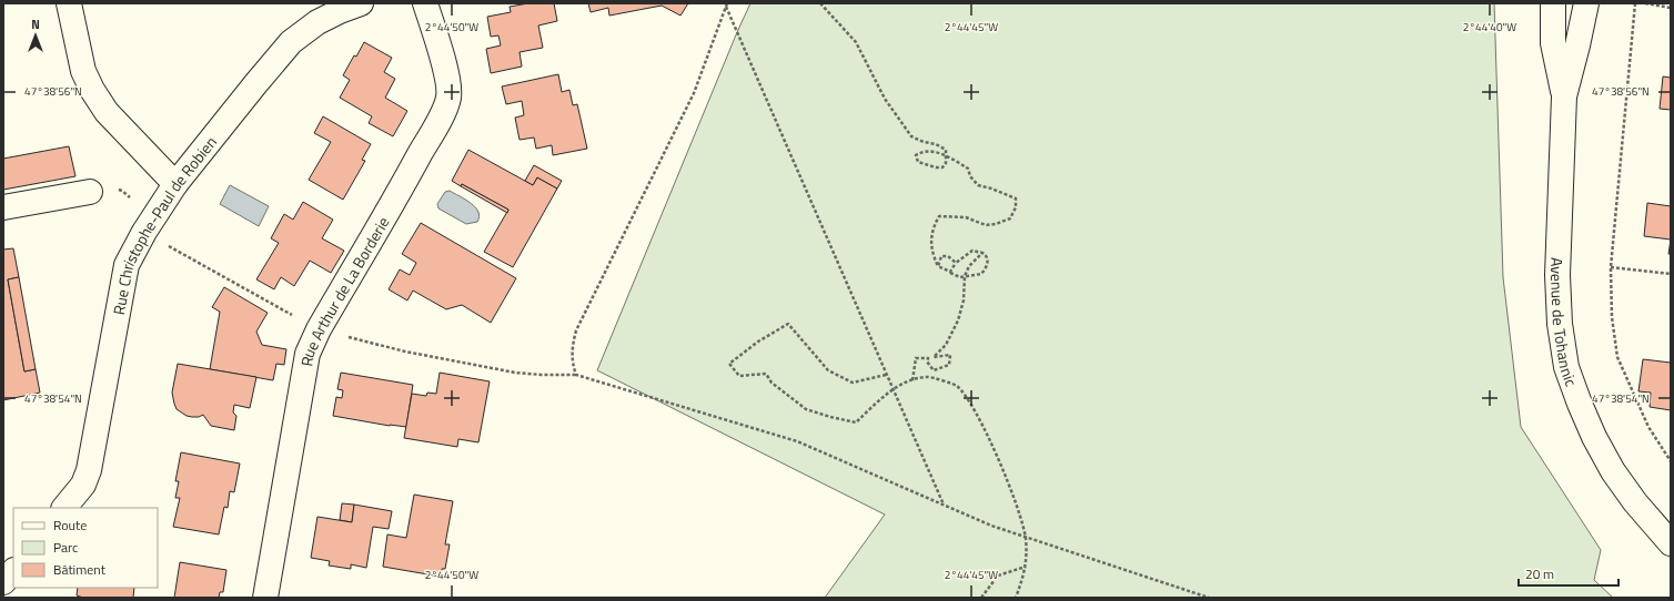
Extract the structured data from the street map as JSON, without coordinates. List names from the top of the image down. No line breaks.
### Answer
{"streets":{"street":["Rue Christophe-Paul de Robien","Rue Arthur de La Borderie","Avenue de Tohannic"]},"legend":["Route","Parc","Bâtiment"],"scale_bar":"20 m","north":"top","coordinates":["2°44'50\"W","2°44'45\"W","2°44'40\"W","47°38'56\"N","47°38'54\"N"]}
